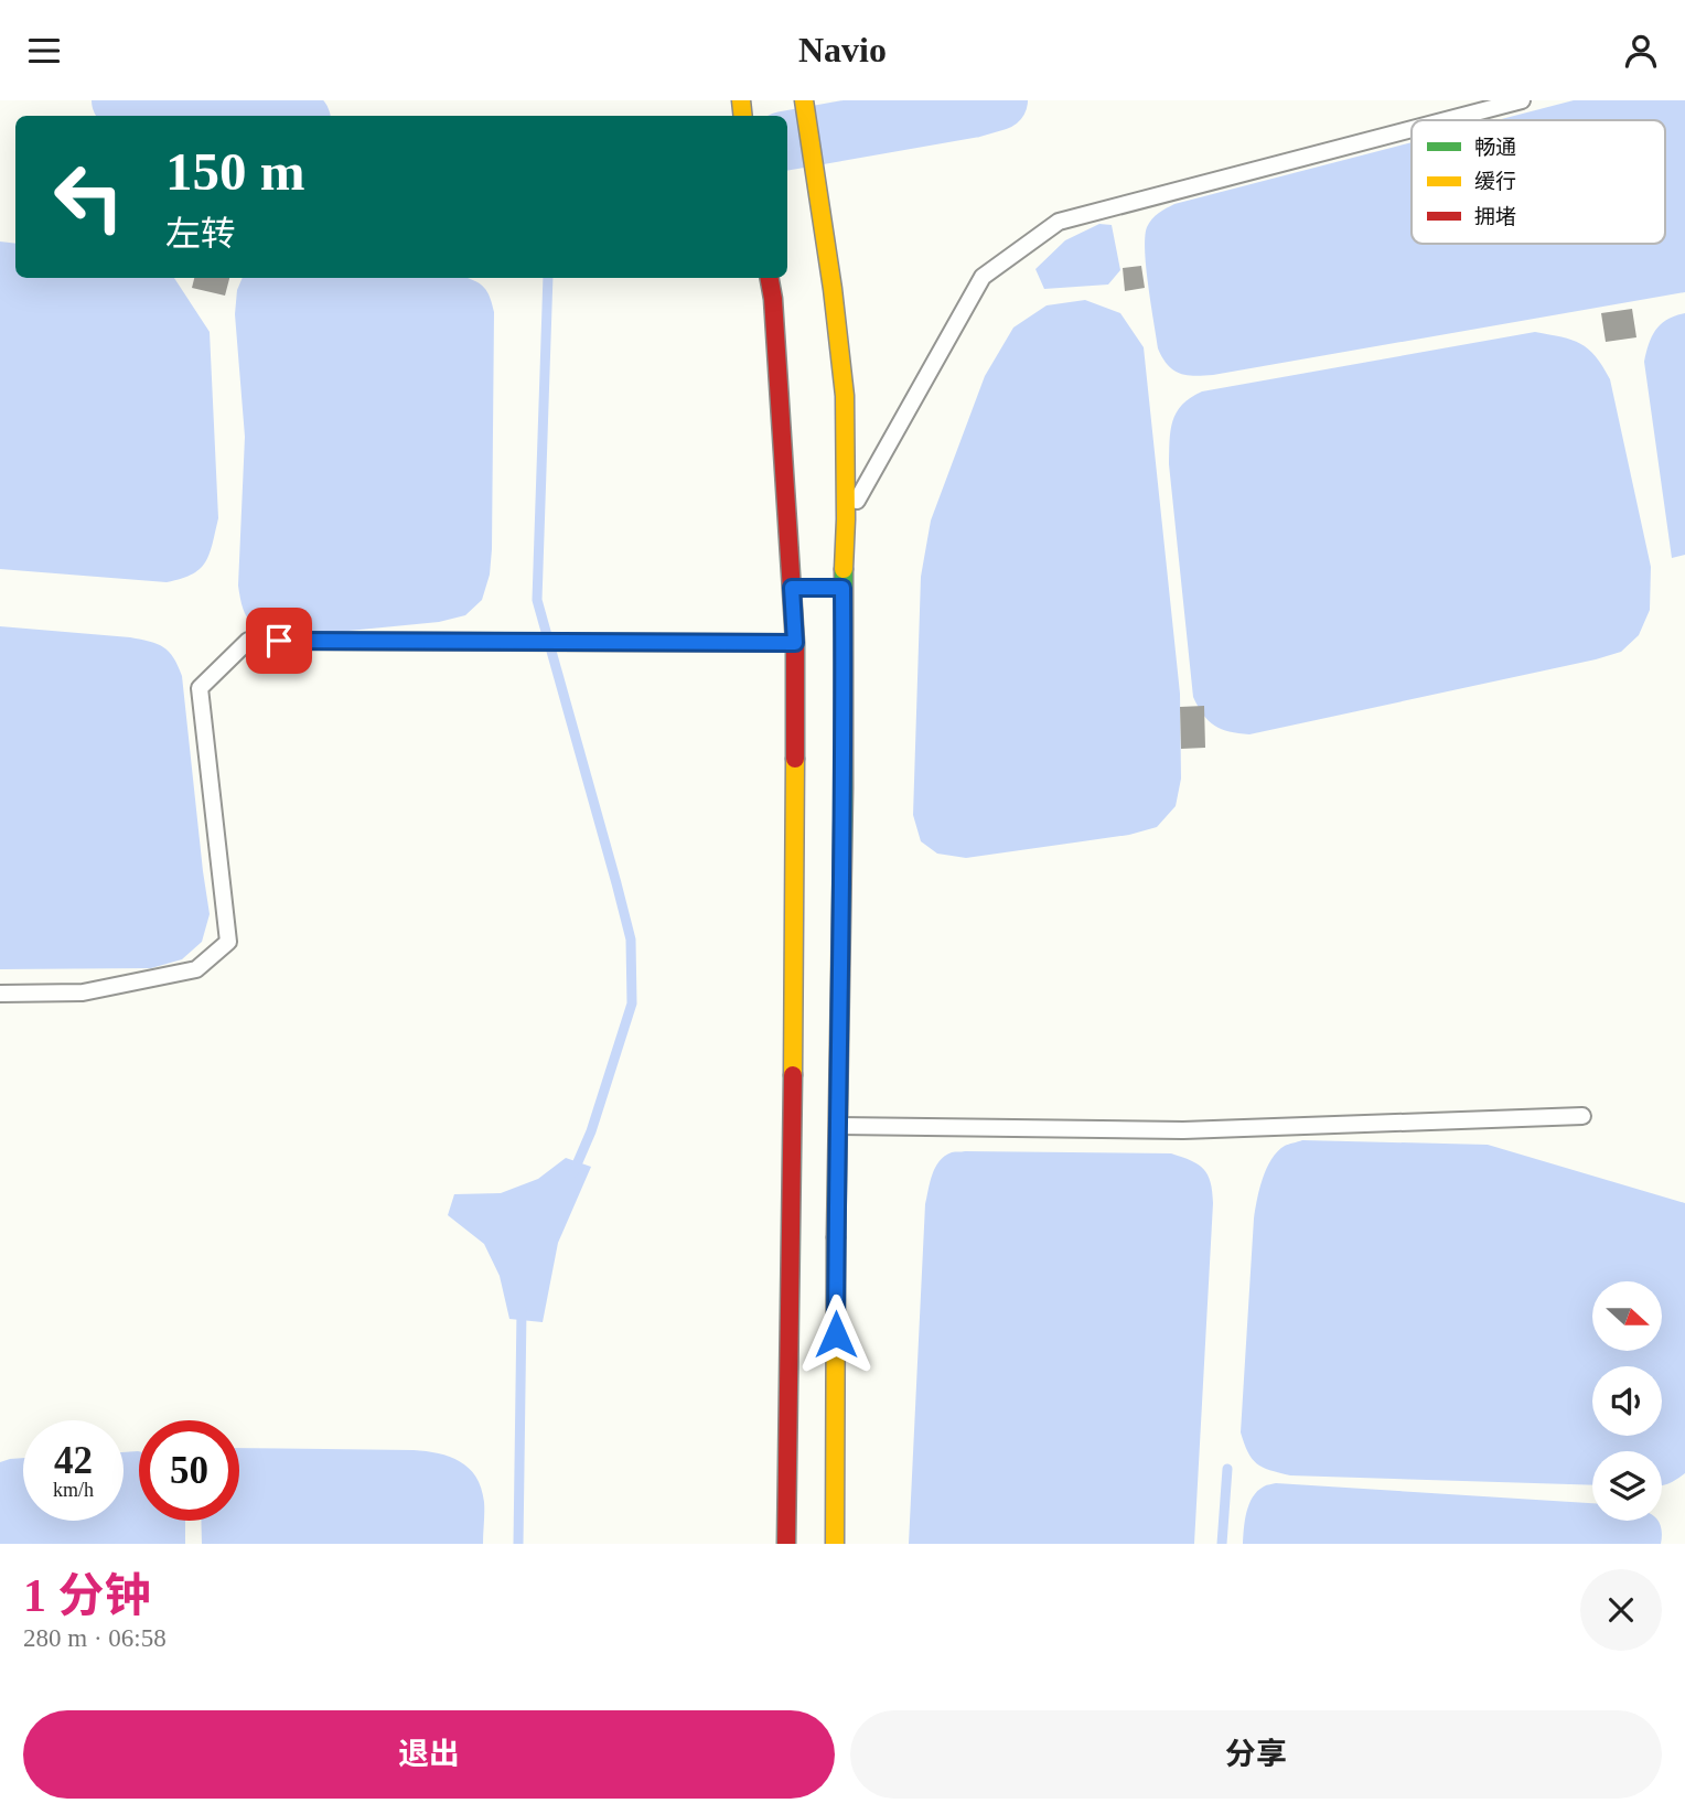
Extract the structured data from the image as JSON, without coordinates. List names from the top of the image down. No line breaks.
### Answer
{"legend":["畅通","缓行","拥堵"],"north":"right","page":{"header":"Navio","turn":["150 m","左转"],"speed":"42 km/h","limit":"50","heading":["1 分钟","280 m · 06:58"],"buttons":["退出","分享"]}}
